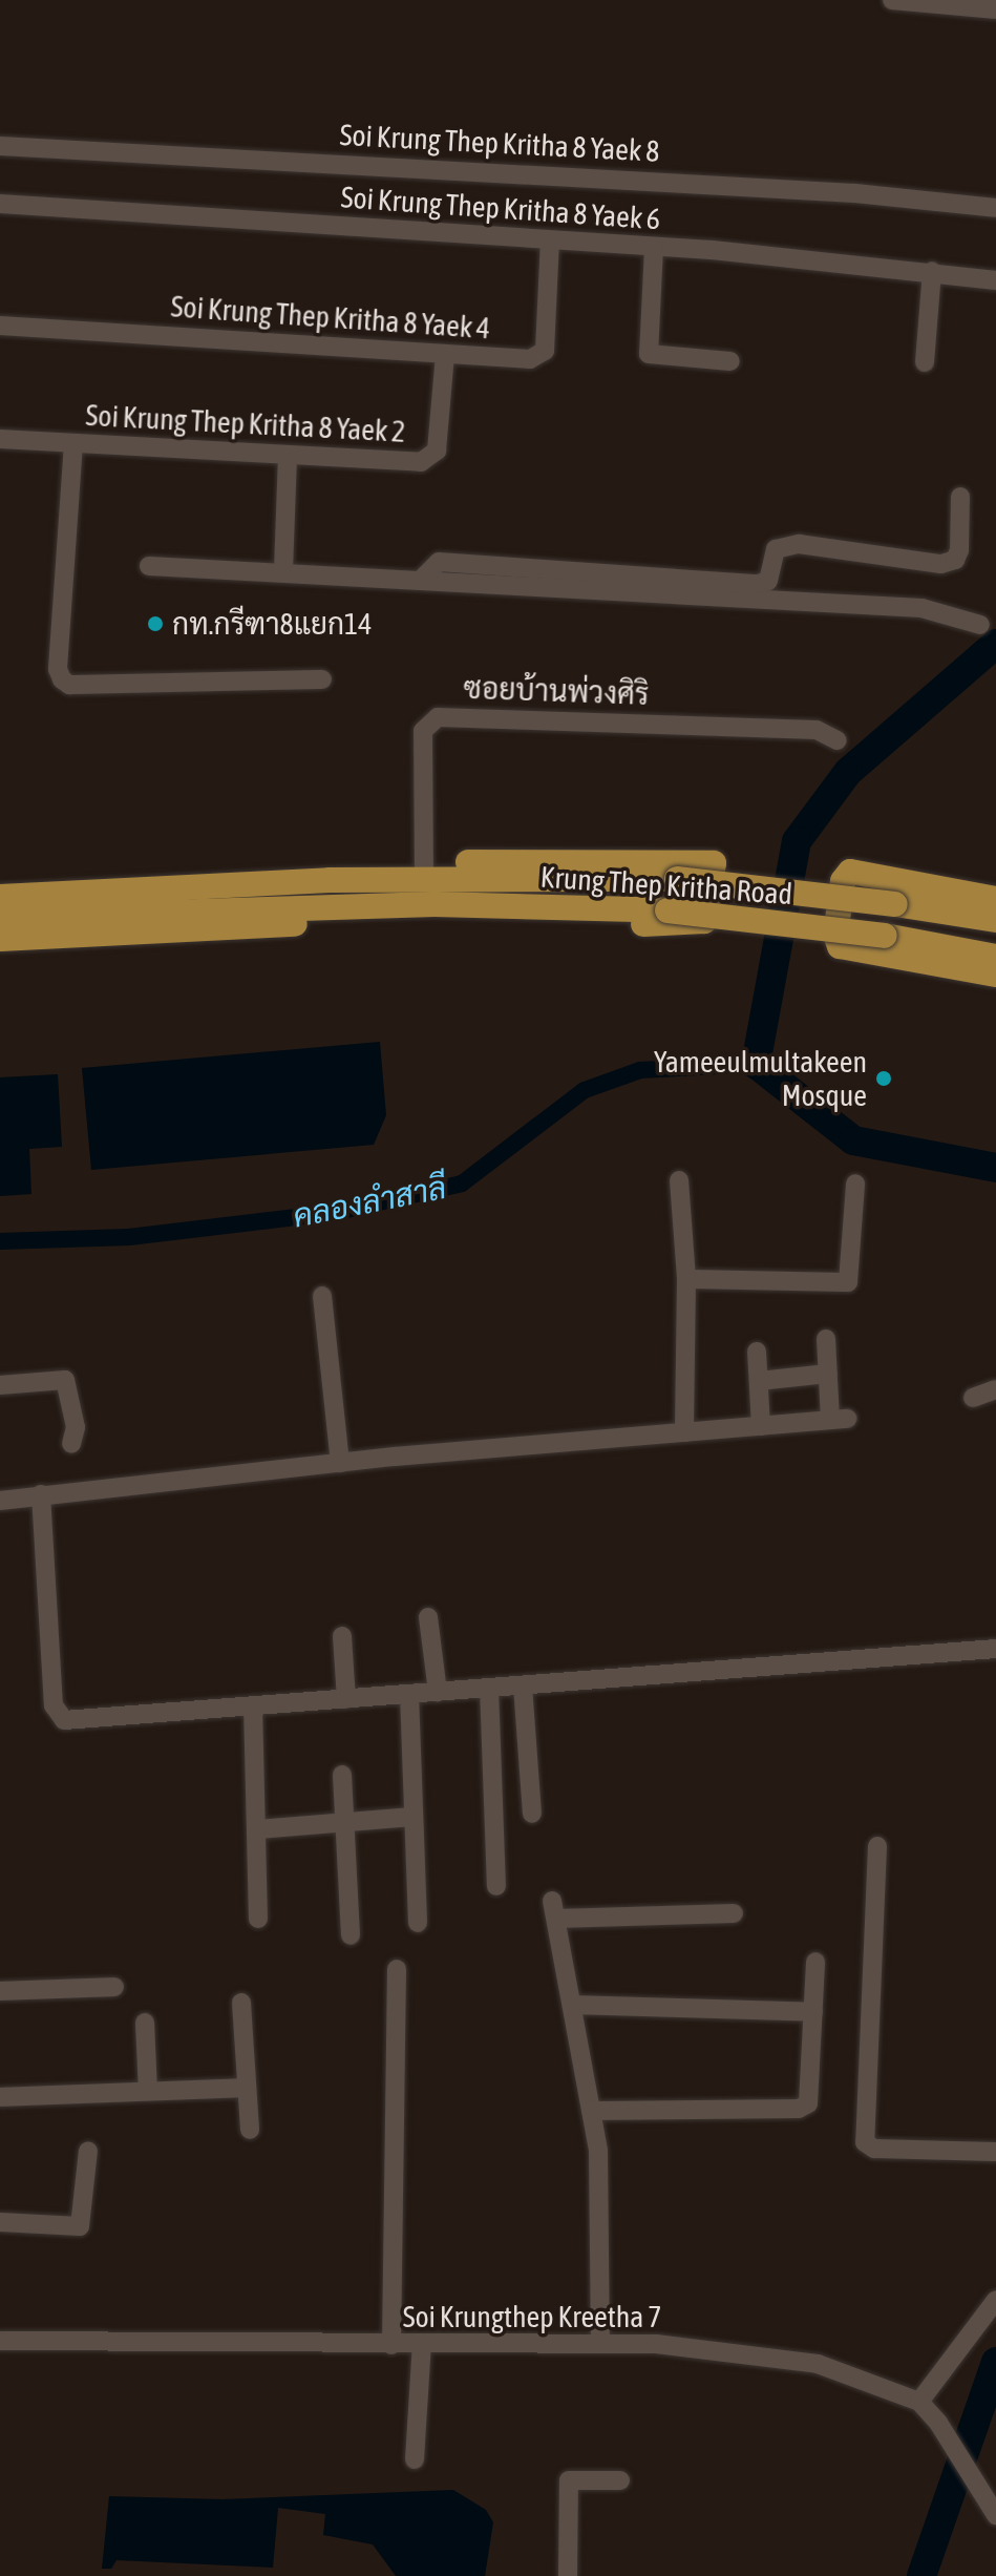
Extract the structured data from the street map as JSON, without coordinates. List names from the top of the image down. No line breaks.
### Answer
{"streets":{"main road":["Krung Thep Kritha Road"],"street":["Soi Krung Thep Kritha 8 Yaek 8","Soi Krung Thep Kritha 8 Yaek 6","Soi Krung Thep Kritha 8 Yaek 4","Soi Krung Thep Kritha 8 Yaek 2","ซอยบ้านพ่วงศิริ","Soi Krungthep Kreetha 7"]},"crossings":[["Soi Krung Thep Kritha 8 Yaek 6","Soi Krung Thep Kritha 8 Yaek 4"],["Soi Krung Thep Kritha 8 Yaek 4","Soi Krung Thep Kritha 8 Yaek 2"],["ซอยบ้านพ่วงศิริ","Krung Thep Kritha Road"]],"water":["คลองลำสาลี"],"places":["กท.กรีฑา8แยก14","Yameeulmultakeen Mosque"]}
